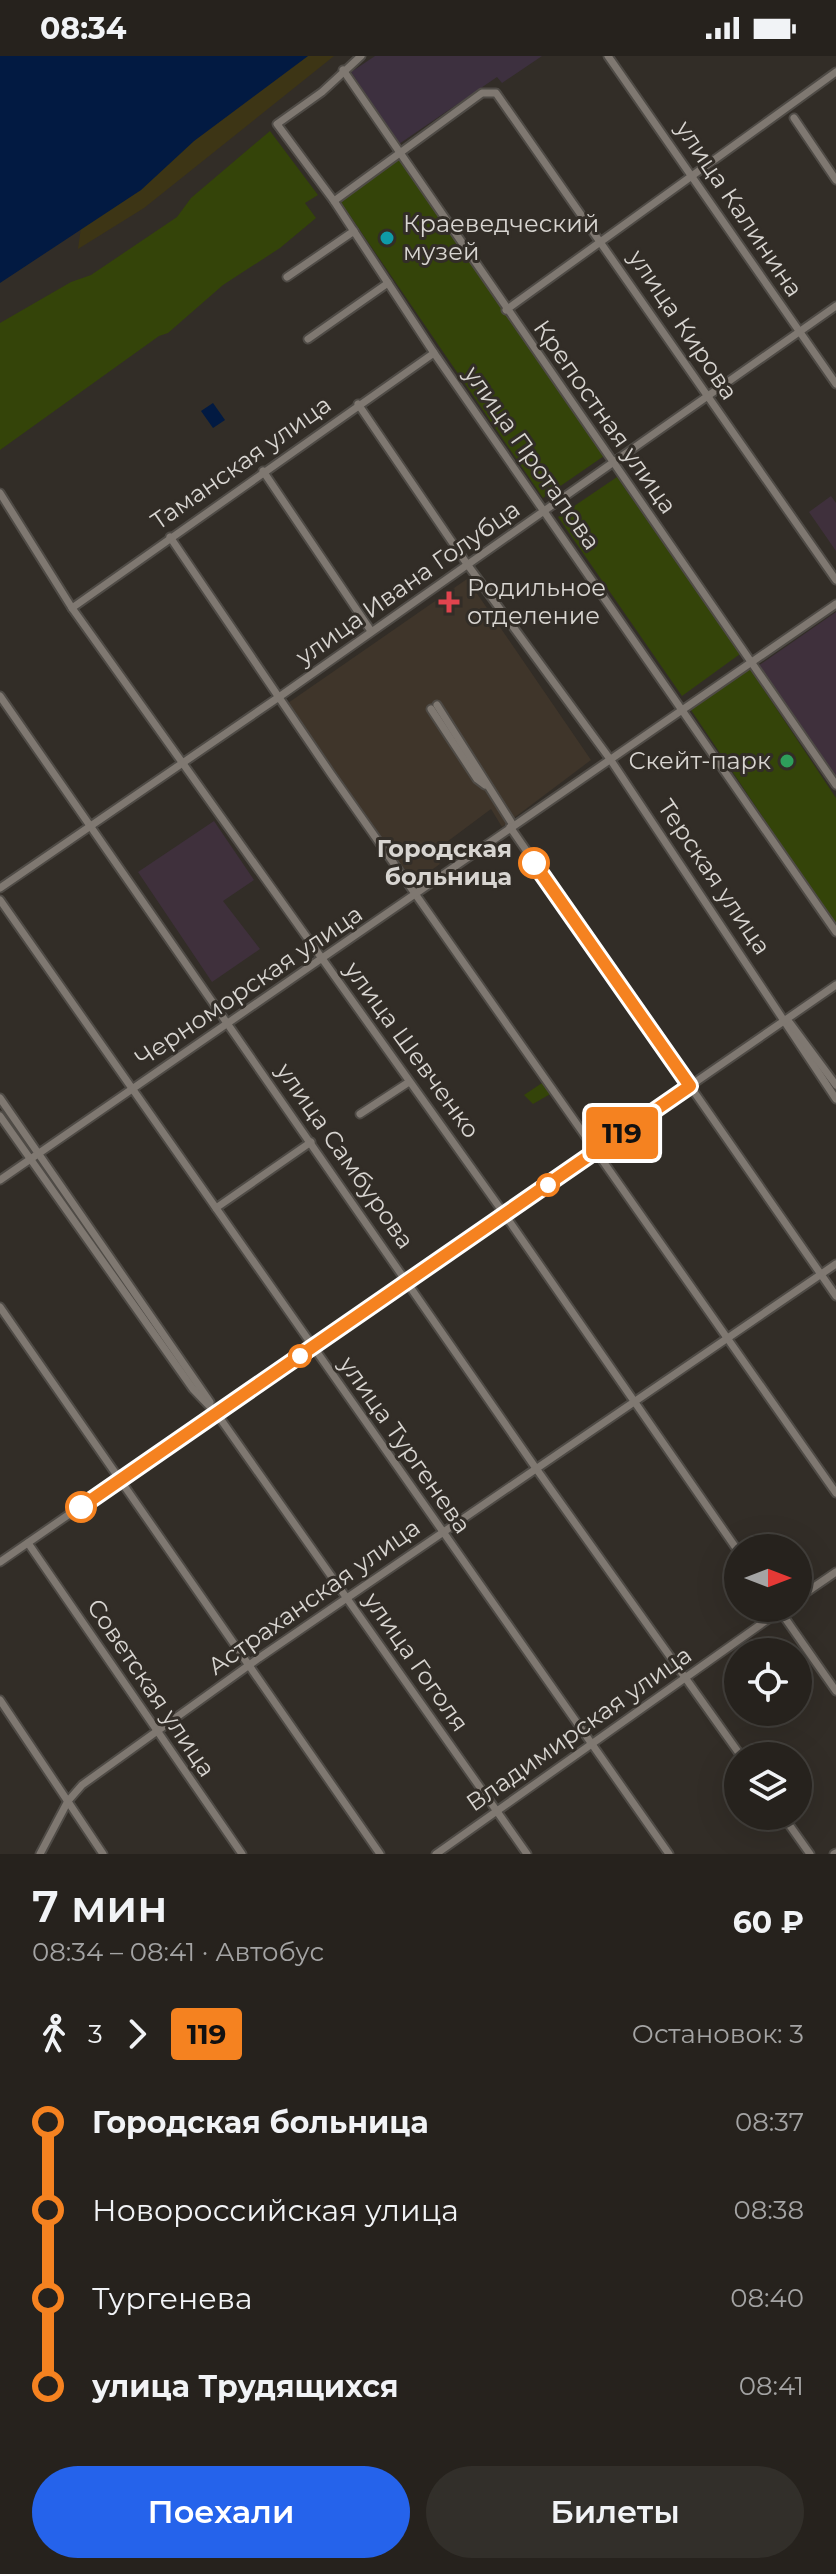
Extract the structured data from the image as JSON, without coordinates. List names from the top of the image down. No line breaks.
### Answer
{"streets":{"street":["улица Калинина","улица Кирова","Крепостная улица","улица Протапова","Таманская улица","улица Ивана Голубца","Терская улица","Черноморская улица","улица Шевченко","улица Самбурова","улица Тургенева","Астраханская улица","улица Гоголя","Советская улица","Владимирская улица"]},"crossings":[["улица Калинина","улица Ивана Голубца"],["улица Кирова","Крепостная улица"],["улица Кирова","улица Ивана Голубца"],["Крепостная улица","улица Протапова"],["Крепостная улица","улица Ивана Голубца"],["Крепостная улица","Черноморская улица"],["улица Протапова","Таманская улица"],["улица Протапова","улица Ивана Голубца"],["улица Протапова","Черноморская улица"],["Таманская улица","Терская улица"],["Таманская улица","улица Шевченко"],["улица Ивана Голубца","Терская улица"],["улица Ивана Голубца","улица Шевченко"],["улица Ивана Голубца","улица Самбурова"],["Терская улица","Черноморская улица"],["Черноморская улица","улица Шевченко"],["Черноморская улица","улица Самбурова"],["Черноморская улица","улица Тургенева"],["Черноморская улица","улица Гоголя"],["улица Шевченко","Астраханская улица"],["улица Самбурова","Астраханская улица"],["улица Самбурова","Владимирская улица"],["улица Тургенева","Астраханская улица"],["улица Тургенева","Владимирская улица"],["Астраханская улица","улица Гоголя"],["Астраханская улица","Советская улица"],["улица Гоголя","Владимирская улица"]],"places":{"other":["Краеведческий музей","Скейт-парк","Городская больница"],"health":["Родильное отделение"]},"lines":["bus line 119"],"north":"right","page":{"status":"08:34","on_map":"119","heading":["7 мин","08:34 – 08:41 · Автобус","60 ₽"],"legs":["3","119","Остановок: 3"],"list":[{"name":"Городская больница","value":"08:37"},{"name":"Новороссийская улица","value":"08:38"},{"name":"Тургенева","value":"08:40"},{"name":"улица Трудящихся","value":"08:41"}],"buttons":["Поехали","Билеты"]}}
